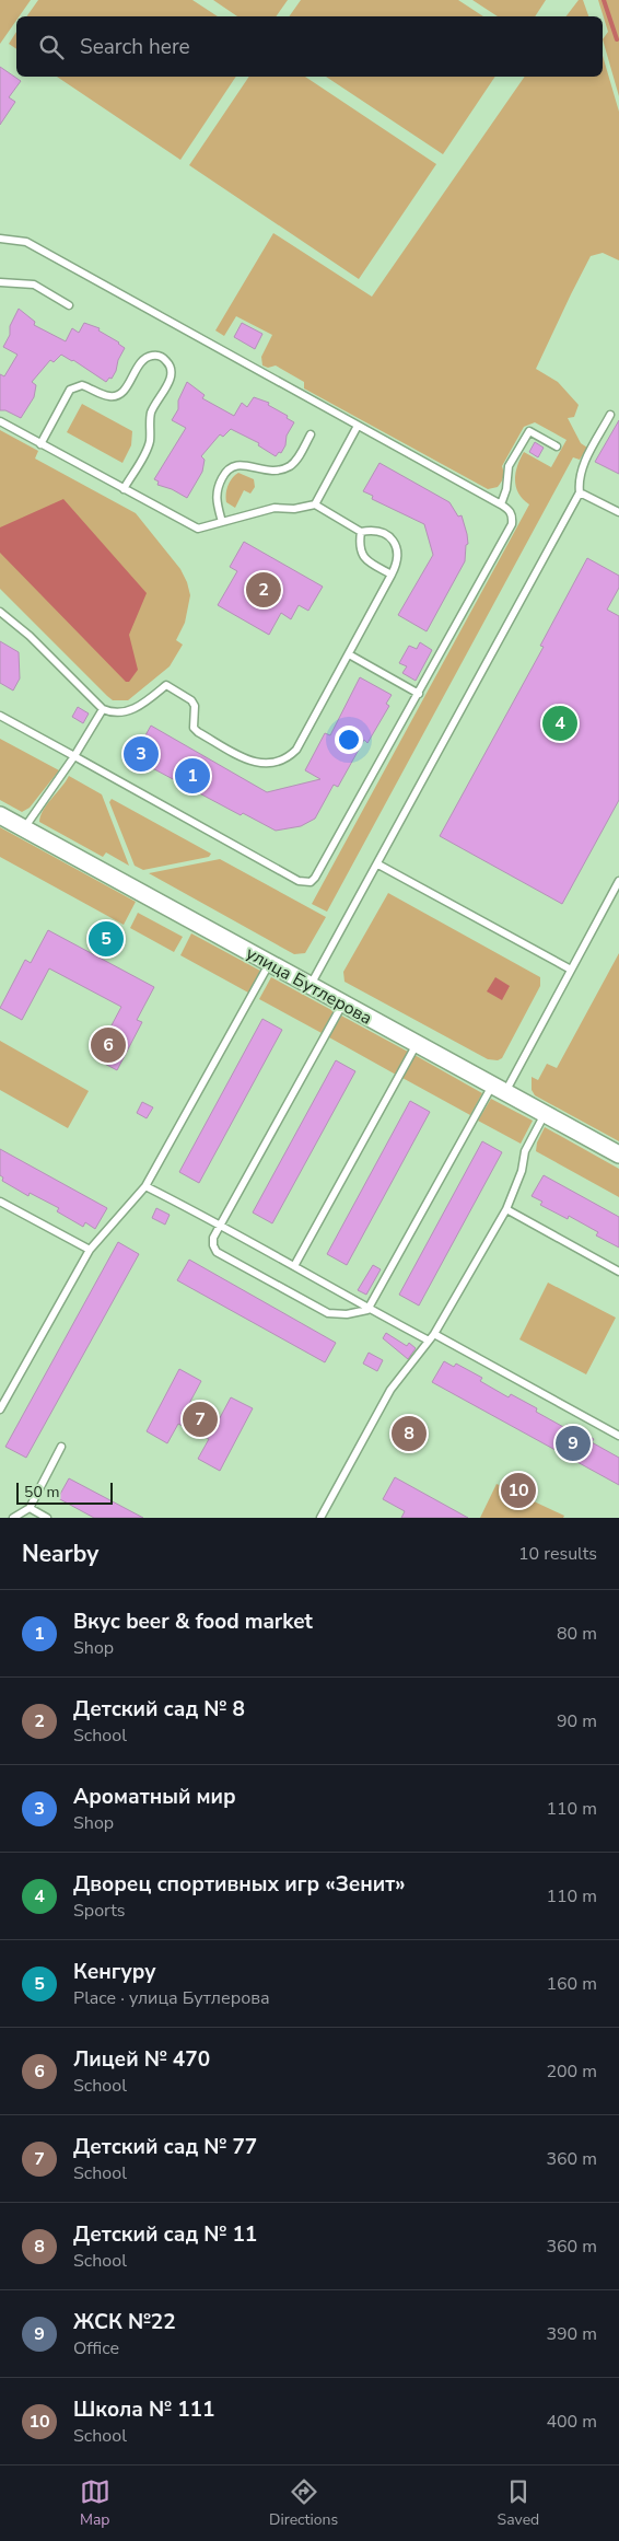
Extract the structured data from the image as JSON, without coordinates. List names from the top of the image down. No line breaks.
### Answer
{"streets":{"street":["улица Бутлерова"]},"scale_bar":"50 m","page":{"search":"Search here","pins":["2","4","3","1","5","6","7","8","9","10"],"scale":"50 m","heading":["Nearby","10 results"],"list":[{"mark":"1","name":"Вкус beer & food market","note":"Shop","value":"80 m"},{"mark":"2","name":"Детский сад № 8","note":"School","value":"90 m"},{"mark":"3","name":"Ароматный мир","note":"Shop","value":"110 m"},{"mark":"4","name":"Дворец спортивных игр «Зенит»","note":"Sports","value":"110 m"},{"mark":"5","name":"Кенгуру","note":"Place · улица Бутлерова","value":"160 m"},{"mark":"6","name":"Лицей № 470","note":"School","value":"200 m"},{"mark":"7","name":"Детский сад № 77","note":"School","value":"360 m"},{"mark":"8","name":"Детский сад № 11","note":"School","value":"360 m"},{"mark":"9","name":"ЖСК №22","note":"Office","value":"390 m"},{"mark":"10","name":"Школа № 111","note":"School","value":"400 m"}],"nav":["Map","Directions","Saved"]}}
